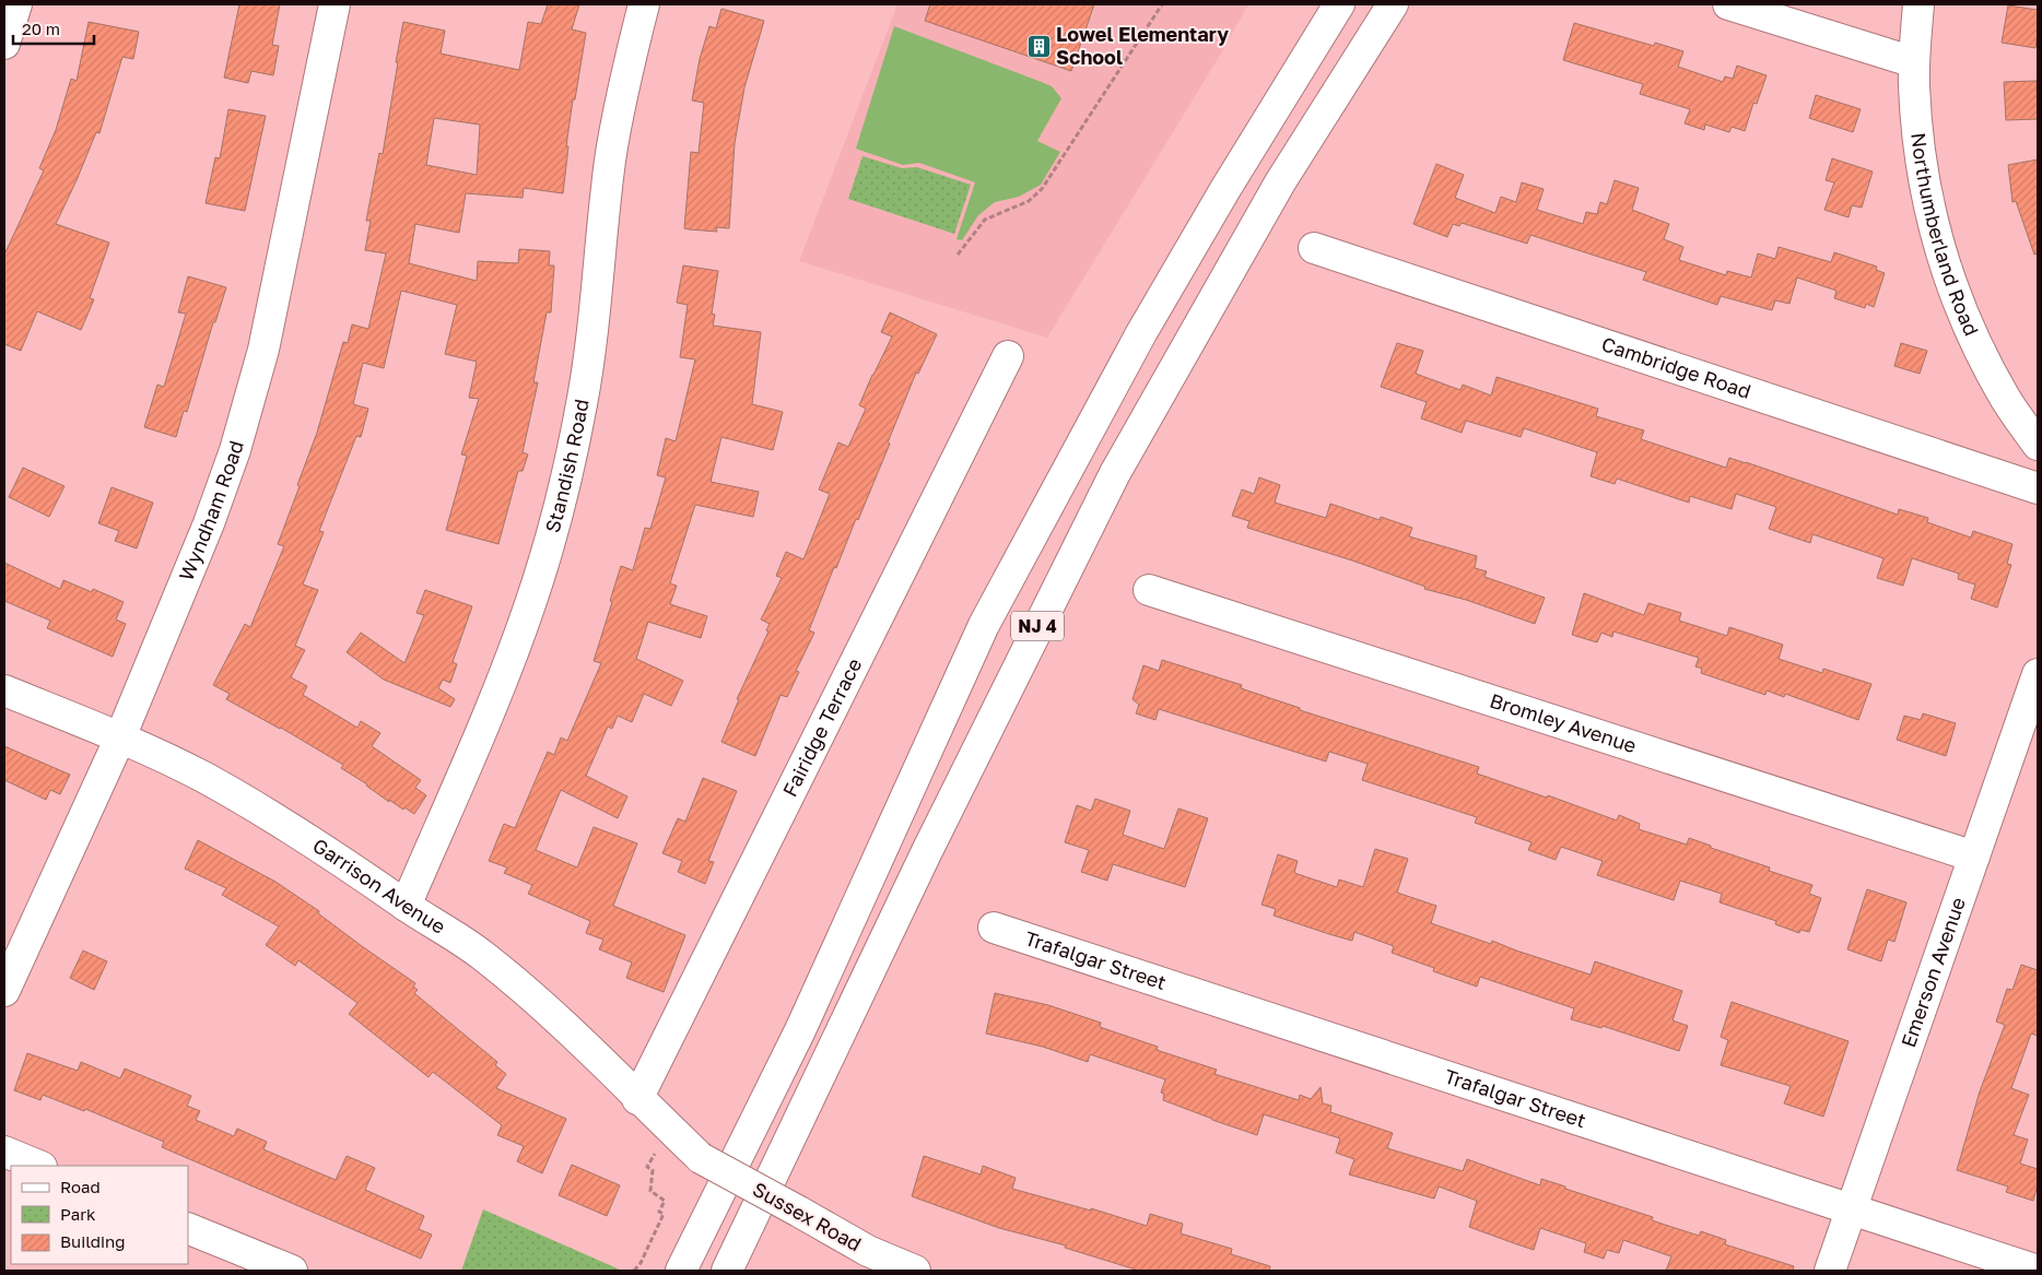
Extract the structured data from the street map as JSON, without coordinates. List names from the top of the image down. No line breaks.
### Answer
{"streets":{"main road":["Northumberland Road","Cambridge Road","Standish Road","Wyndham Road","NJ 4","Bromley Avenue","Fairidge Terrace","Garrison Avenue","Trafalgar Street","Emerson Avenue","Sussex Road"]},"crossings":[["Standish Road","Garrison Avenue"],["Wyndham Road","Garrison Avenue"],["Bromley Avenue","Emerson Avenue"],["Fairidge Terrace","Garrison Avenue"],["Garrison Avenue","Sussex Road"],["Trafalgar Street","Emerson Avenue"]],"places":{"building":["Lowel Elementary School"]},"legend":["Road","Park","Building"],"scale_bar":"20 m"}
